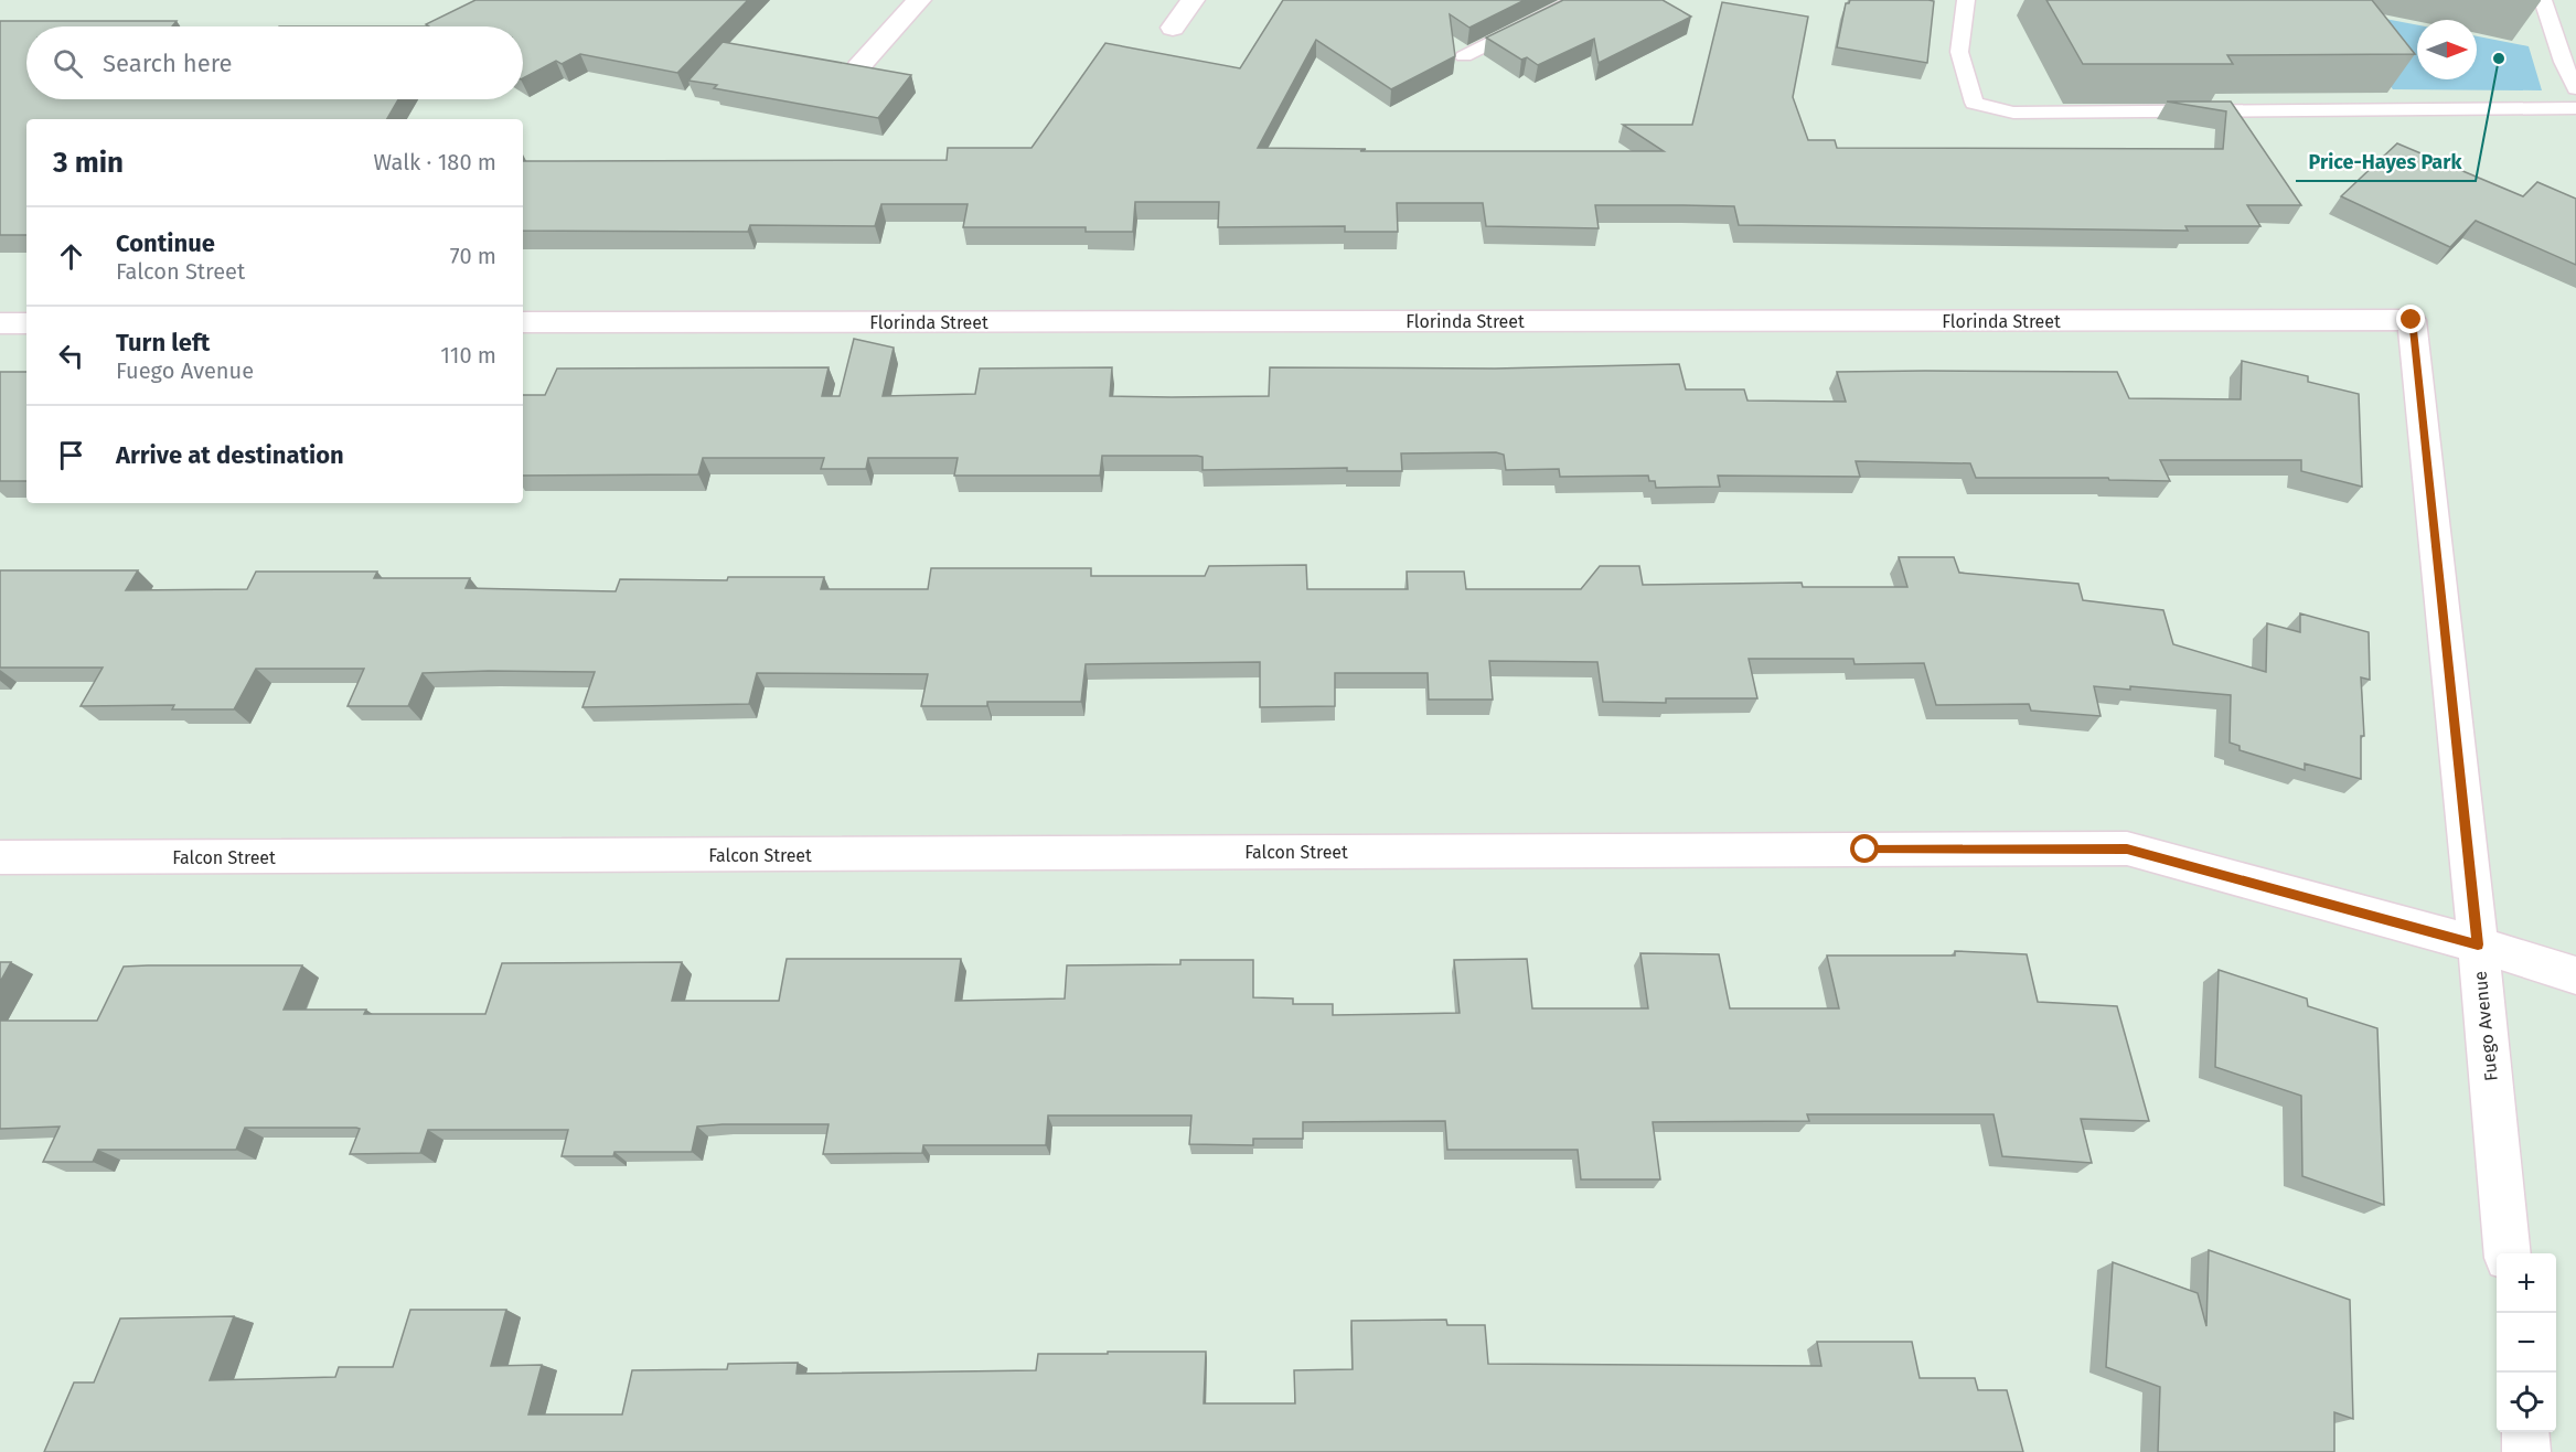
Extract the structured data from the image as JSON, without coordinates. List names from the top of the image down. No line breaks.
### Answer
{"streets":{"street":["Florinda Street","Falcon Street","Fuego Avenue"]},"crossings":[["Florinda Street","Fuego Avenue"],["Falcon Street","Fuego Avenue"]],"places":["Price-Hayes Park"],"north":"right","page":{"search":"Search here","heading":["3 min","Walk · 180 m"],"list":[["Continue","Falcon Street","70 m"],["Turn left","Fuego Avenue","110 m"],"Arrive at destination"],"map_buttons":["+","−"]}}
